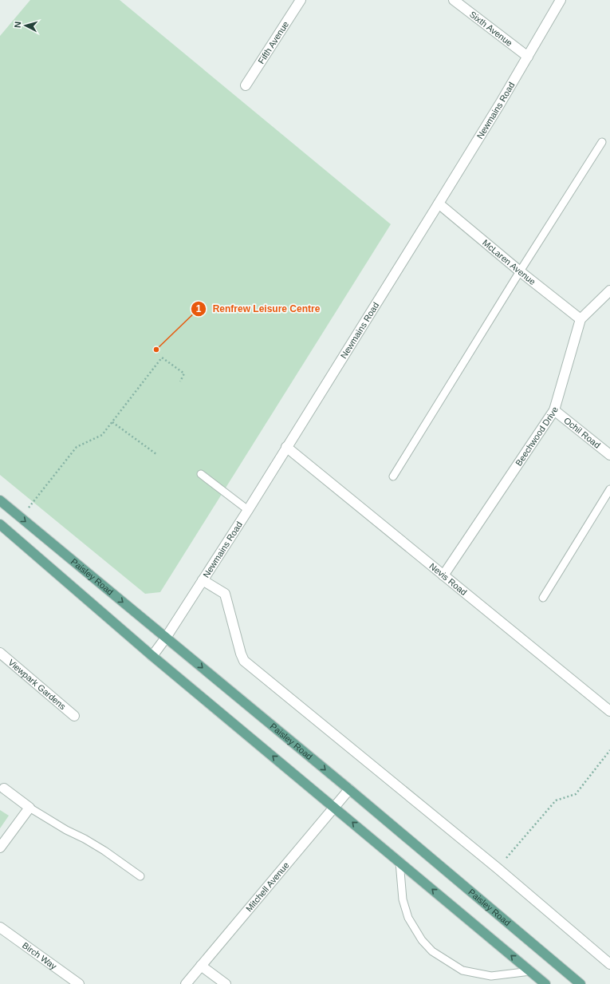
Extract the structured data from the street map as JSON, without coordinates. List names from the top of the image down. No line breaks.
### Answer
{"streets":{"main road":["Paisley Road"],"street":["Sixth Avenue","Fifth Avenue","Newmains Road","McLaren Avenue","Ochil Road","Beechwood Drive","Nevis Road","Viewpark Gardens","Mitchell Avenue","Birch Way"]},"crossings":[["Sixth Avenue","Newmains Road"],["Newmains Road","McLaren Avenue"],["Newmains Road","Paisley Road"],["Newmains Road","Nevis Road"],["McLaren Avenue","Beechwood Drive"],["Ochil Road","Beechwood Drive"],["Beechwood Drive","Nevis Road"],["Paisley Road","Mitchell Avenue"]],"places":["Renfrew Leisure Centre"],"north":"left"}
